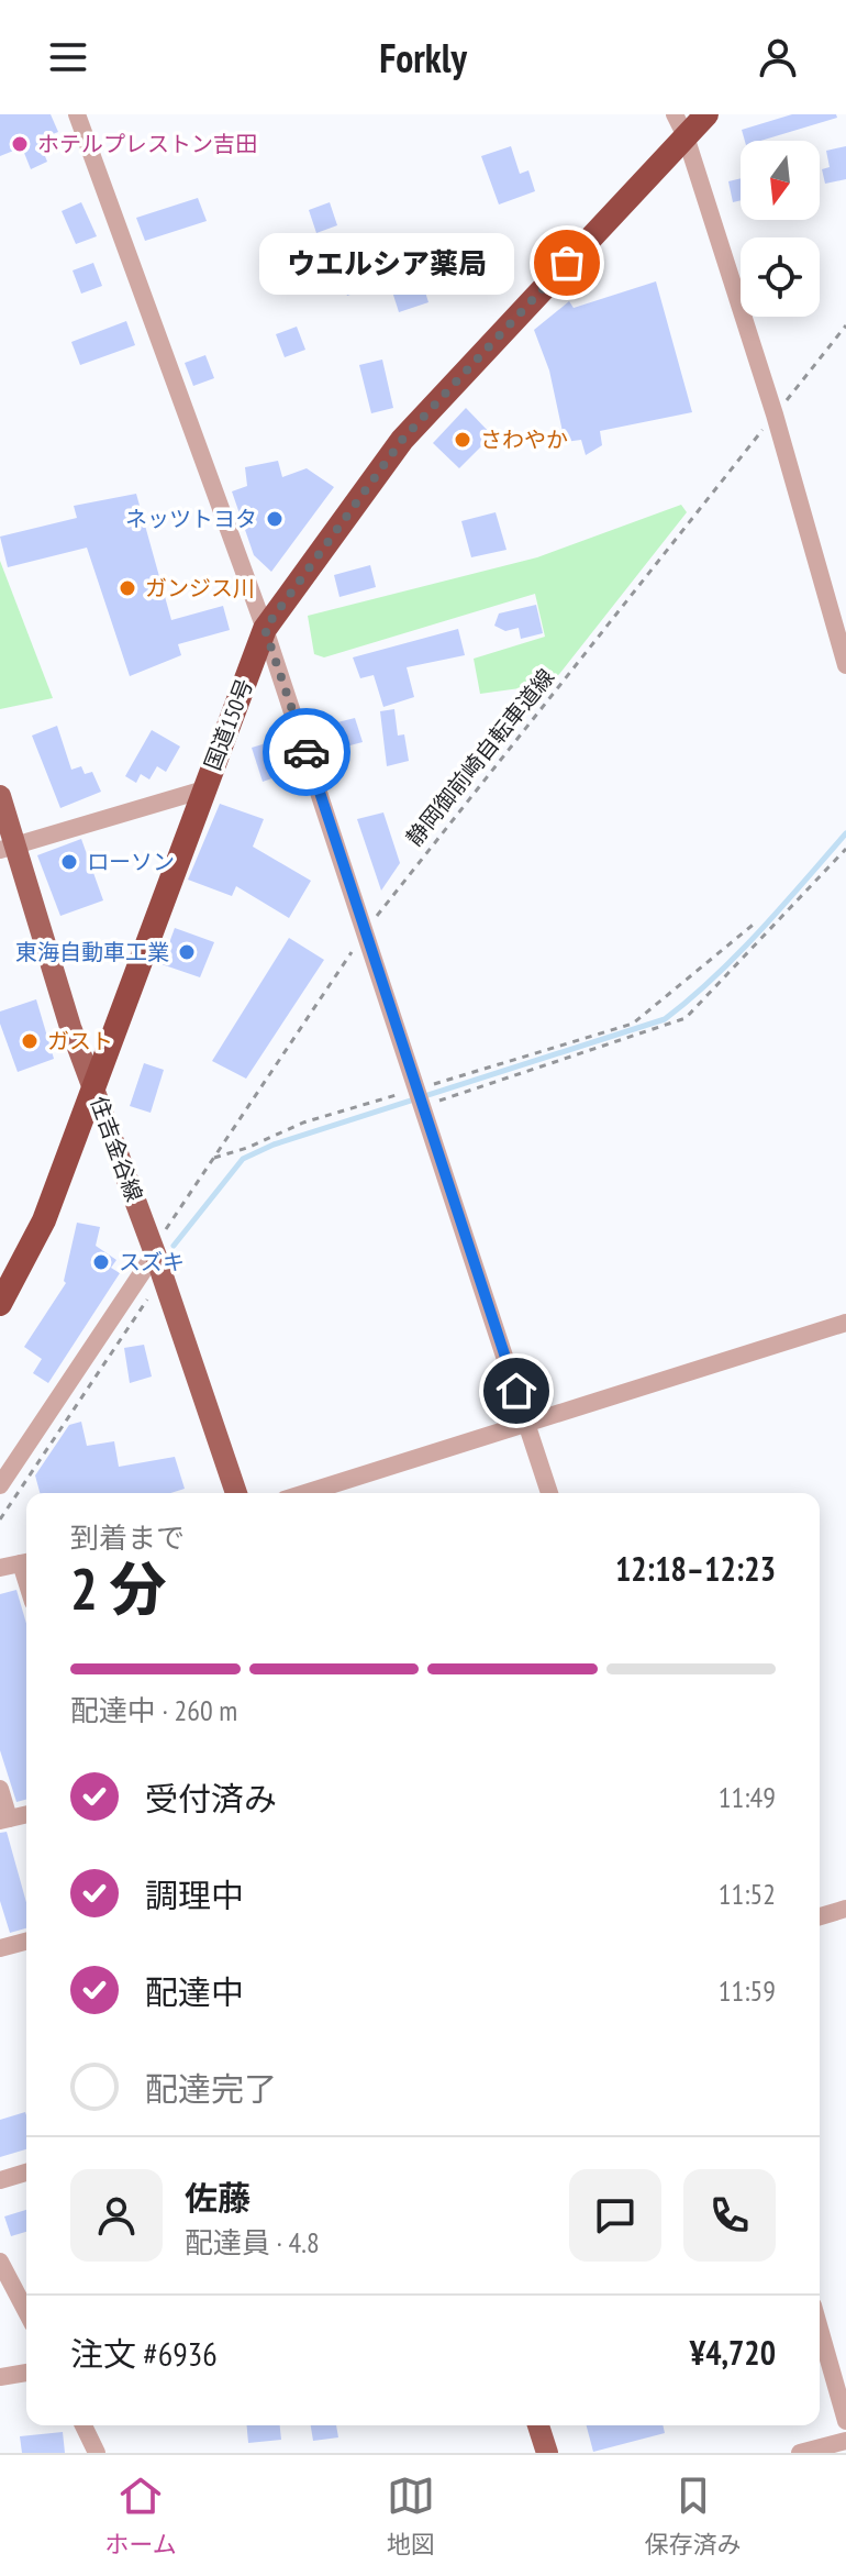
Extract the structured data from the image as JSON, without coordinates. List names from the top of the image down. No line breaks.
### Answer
{"streets":{"highway":["国道150号"],"main road":["住吉金谷線"],"path":["静岡御前崎自転車道線"]},"crossings":[["国道150号","住吉金谷線"]],"places":["ホテルプレストン吉田","ウエルシア薬局","さわやか","ネッツトヨタ","ガンジス川","ローソン","東海自動車工業","ガスト","スズキ"],"north":"bottom","page":{"header":"Forkly","bubble":"ウエルシア薬局","heading":["2 分","到着まで","12:18–12:23"],"panel":["佐藤","配達員 · 4.8","注文 #6936","¥4,720"],"bar":"配達中 · 260 m","list":[["受付済み","11:49"],["調理中","11:52"],["配達中","11:59"],"配達完了"],"tabs":["ホーム","地図","保存済み"]}}
